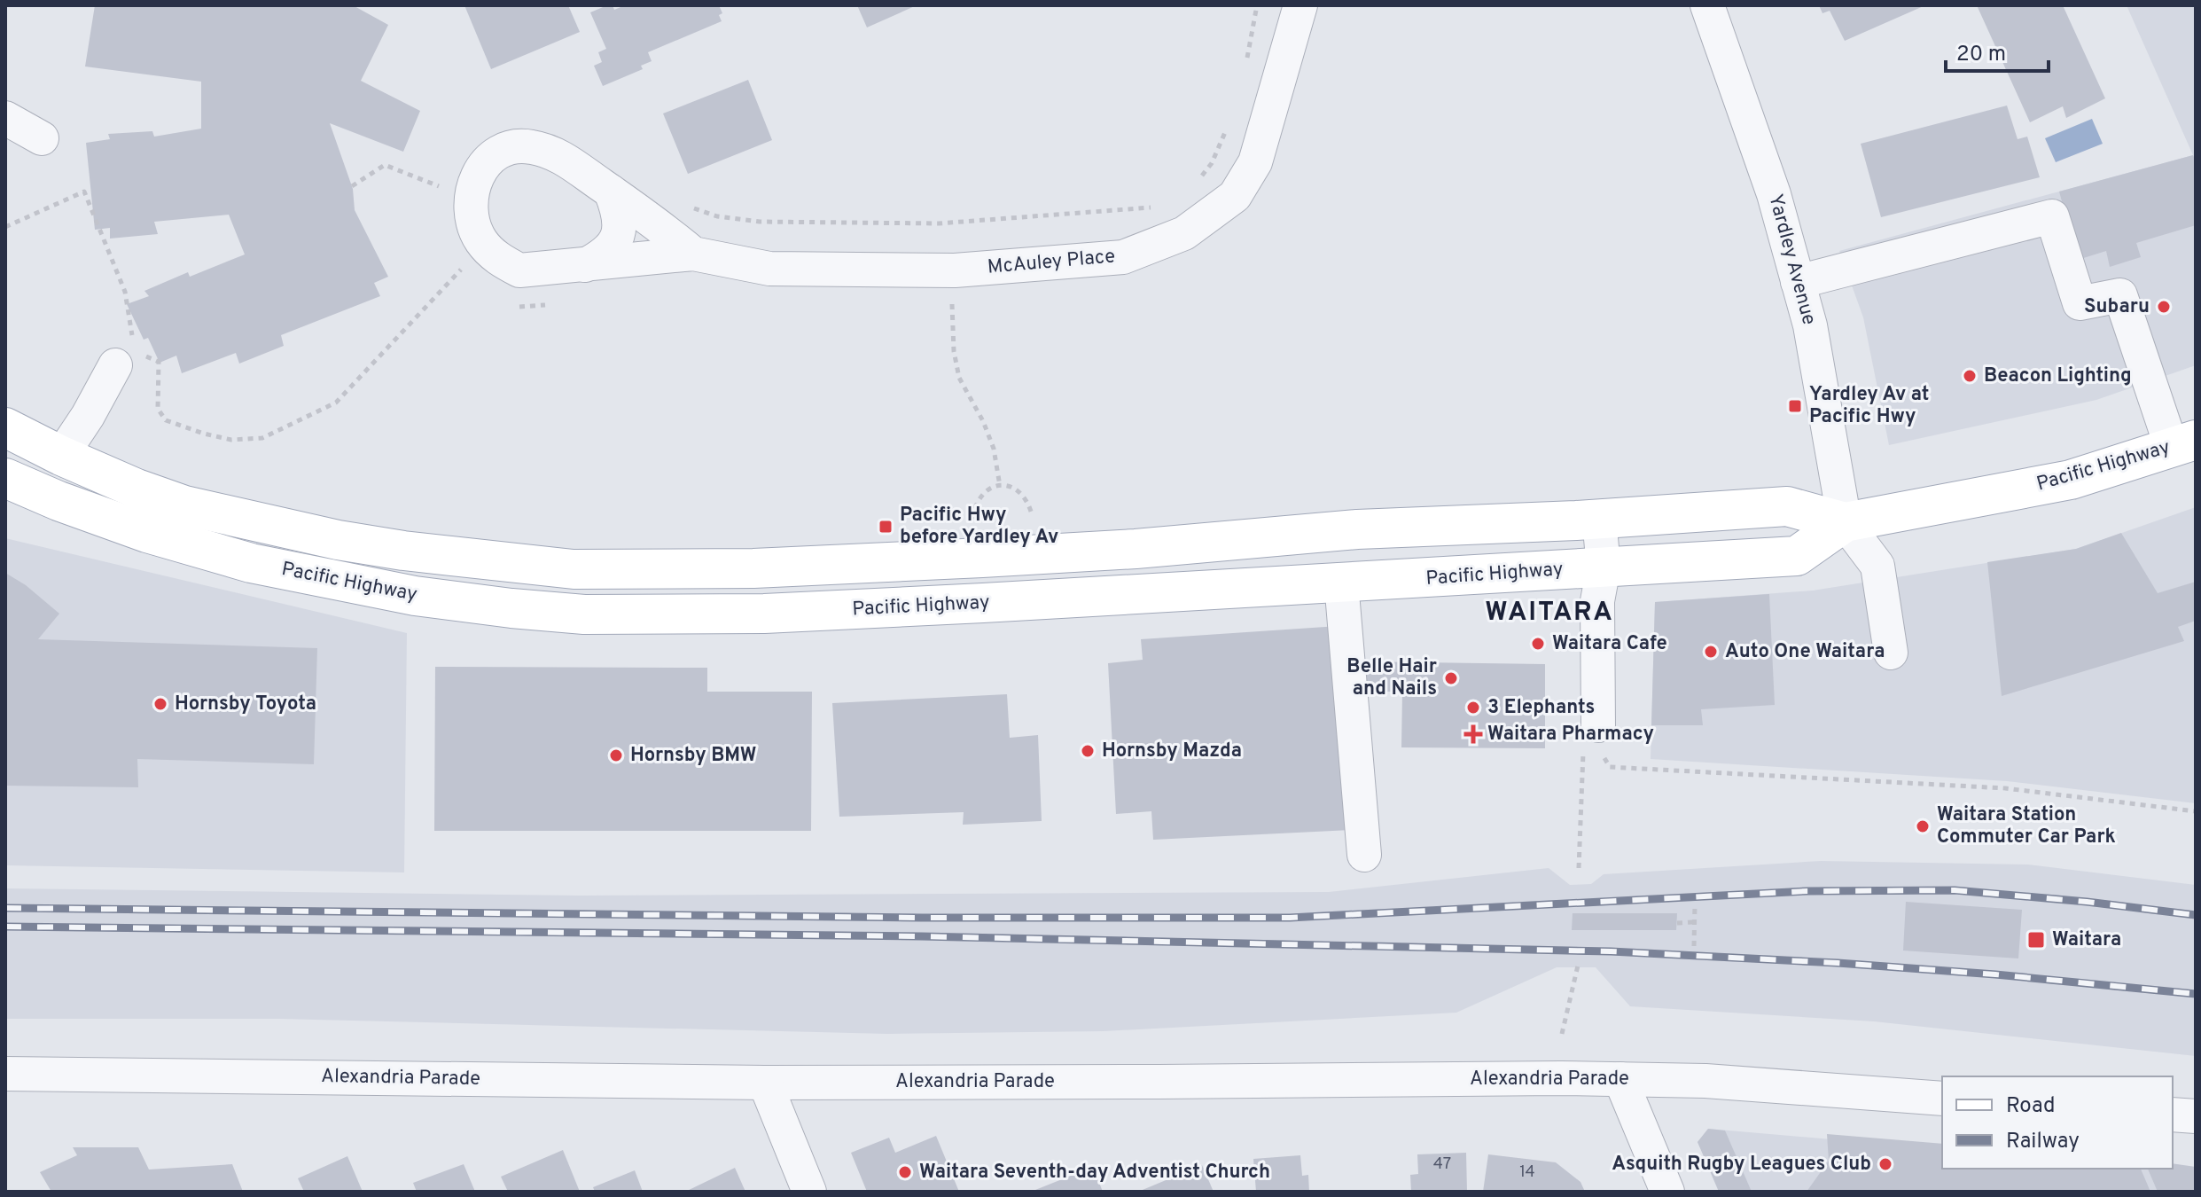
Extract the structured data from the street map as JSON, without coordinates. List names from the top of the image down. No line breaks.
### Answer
{"streets":{"main road":["Pacific Highway"],"street":["Yardley Avenue","McAuley Place","Alexandria Parade"]},"crossings":[["Yardley Avenue","Pacific Highway"]],"districts":["WAITARA"],"places":{"other":["Subaru","Beacon Lighting","Waitara Cafe","Auto One Waitara","Belle Hair and Nails","Hornsby Toyota","3 Elephants","Hornsby Mazda","Hornsby BMW","Waitara Station Commuter Car Park","Asquith Rugby Leagues Club","Waitara Seventh-day Adventist Church"],"transit":["Yardley Av at Pacific Hwy","Pacific Hwy before Yardley Av","Waitara"],"health":["Waitara Pharmacy"]},"house_numbers":["47","14"],"legend":["Road","Railway"],"scale_bar":"20 m"}
